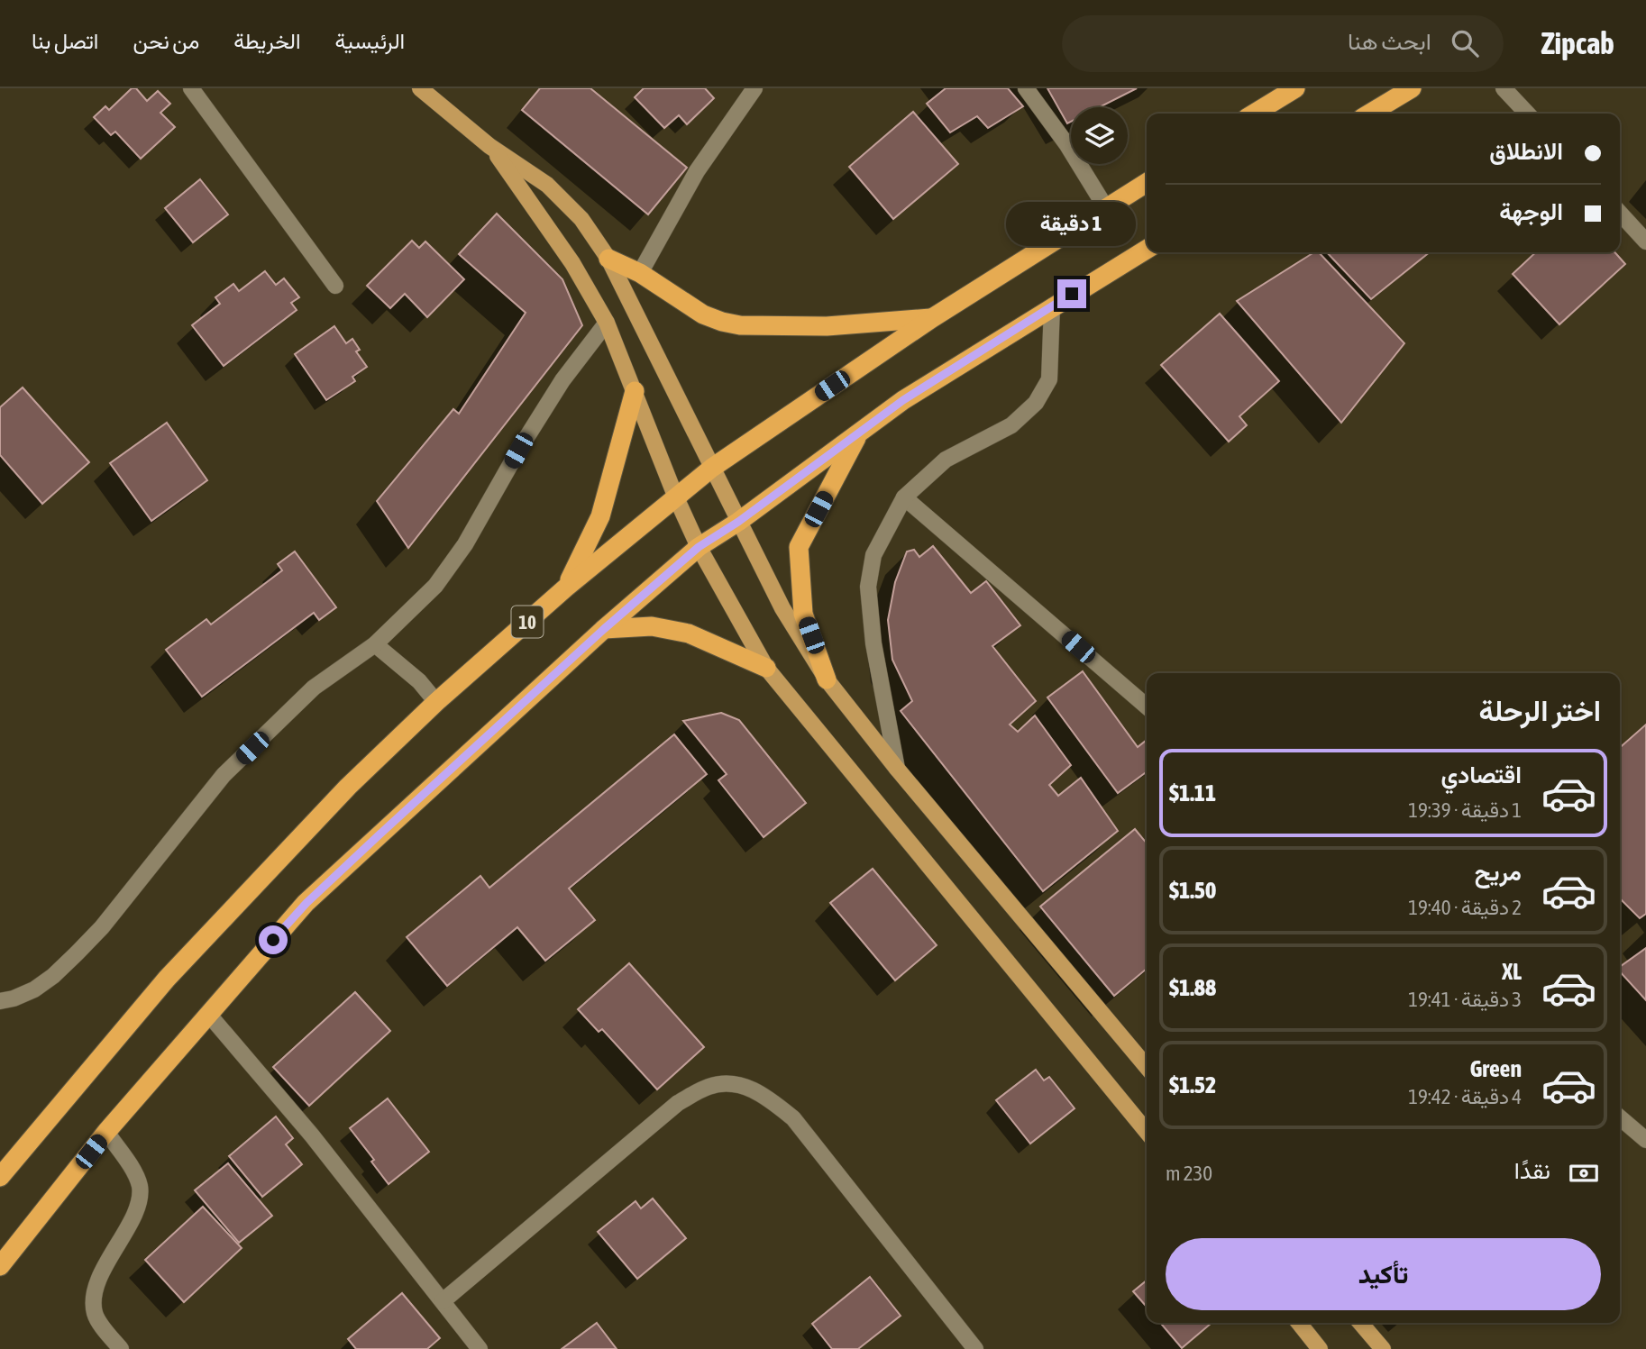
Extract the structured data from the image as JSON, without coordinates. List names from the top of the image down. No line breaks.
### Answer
{"streets":{"highway":["10"]},"page":{"header":"Zipcab","search":"ابحث هنا","nav":["الرئيسية","الخريطة","من نحن","اتصل بنا"],"banner":["الانطلاق","الوجهة"],"bubble":"1 دقيقة","heading":"اختر الرحلة","list":[{"name":"اقتصادي","note":"1 دقيقة · 19:39","value":"$1.11"},{"name":"مريح","note":"2 دقيقة · 19:40","value":"$1.50"},{"name":"XL","note":"3 دقيقة · 19:41","value":"$1.88"},{"name":"Green","note":"4 دقيقة · 19:42","value":"$1.52"}],"pay":["نقدًا","230 m"],"buttons":"تأكيد"}}
